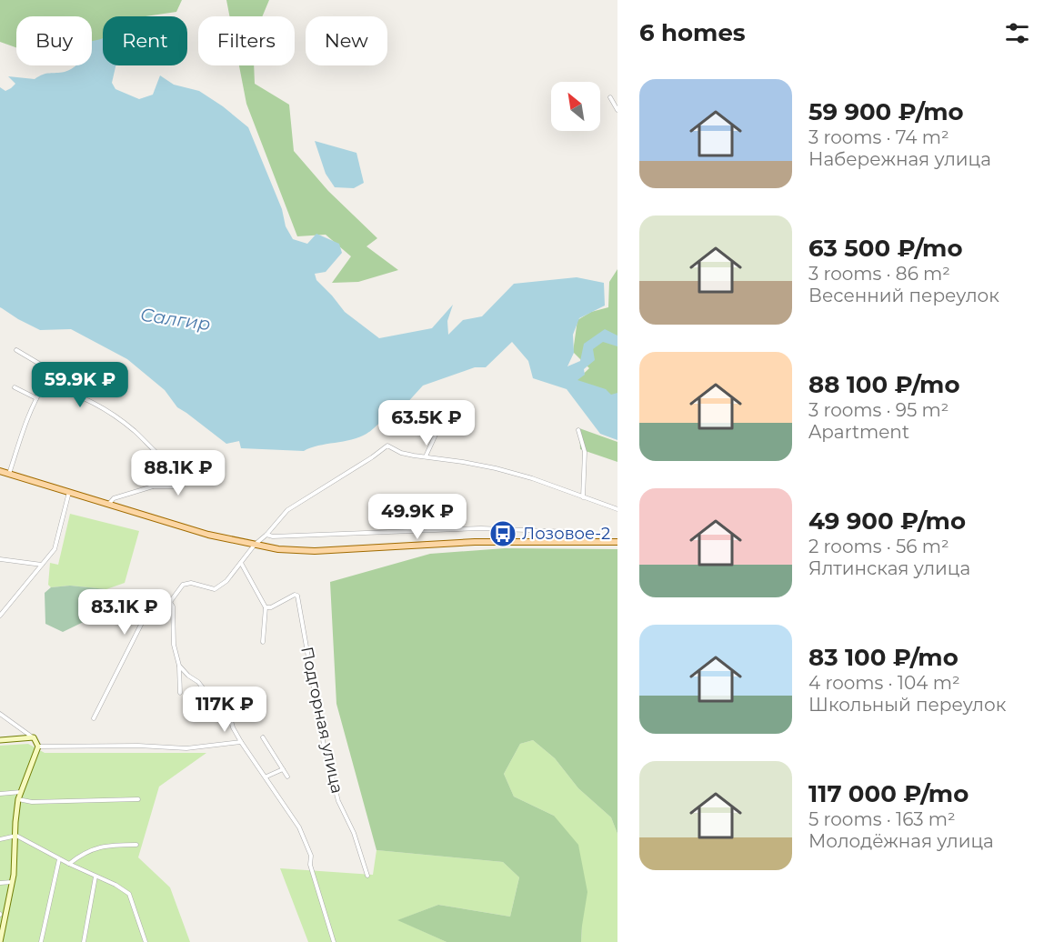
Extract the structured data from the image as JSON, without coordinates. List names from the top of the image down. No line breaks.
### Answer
{"streets":{"street":["Подгорная улица"]},"water":["Салгир"],"places":{"bus stop":["Лозовое-2"]},"north":"top left","page":{"heading":"6 homes","chip":["Buy","Rent","Filters","New"],"list":[{"name":"59 900 ₽/mo","note":"3 rooms · 74 m² · Набережная улица"},{"name":"63 500 ₽/mo","note":"3 rooms · 86 m² · Весенний переулок"},{"name":"88 100 ₽/mo","note":"3 rooms · 95 m² · Apartment"},{"name":"49 900 ₽/mo","note":"2 rooms · 56 m² · Ялтинская улица"},{"name":"83 100 ₽/mo","note":"4 rooms · 104 m² · Школьный переулок"},{"name":"117 000 ₽/mo","note":"5 rooms · 163 m² · Молодёжная улица"}],"price":["59.9K ₽","63.5K ₽","88.1K ₽","49.9K ₽","83.1K ₽","117K ₽"]}}
